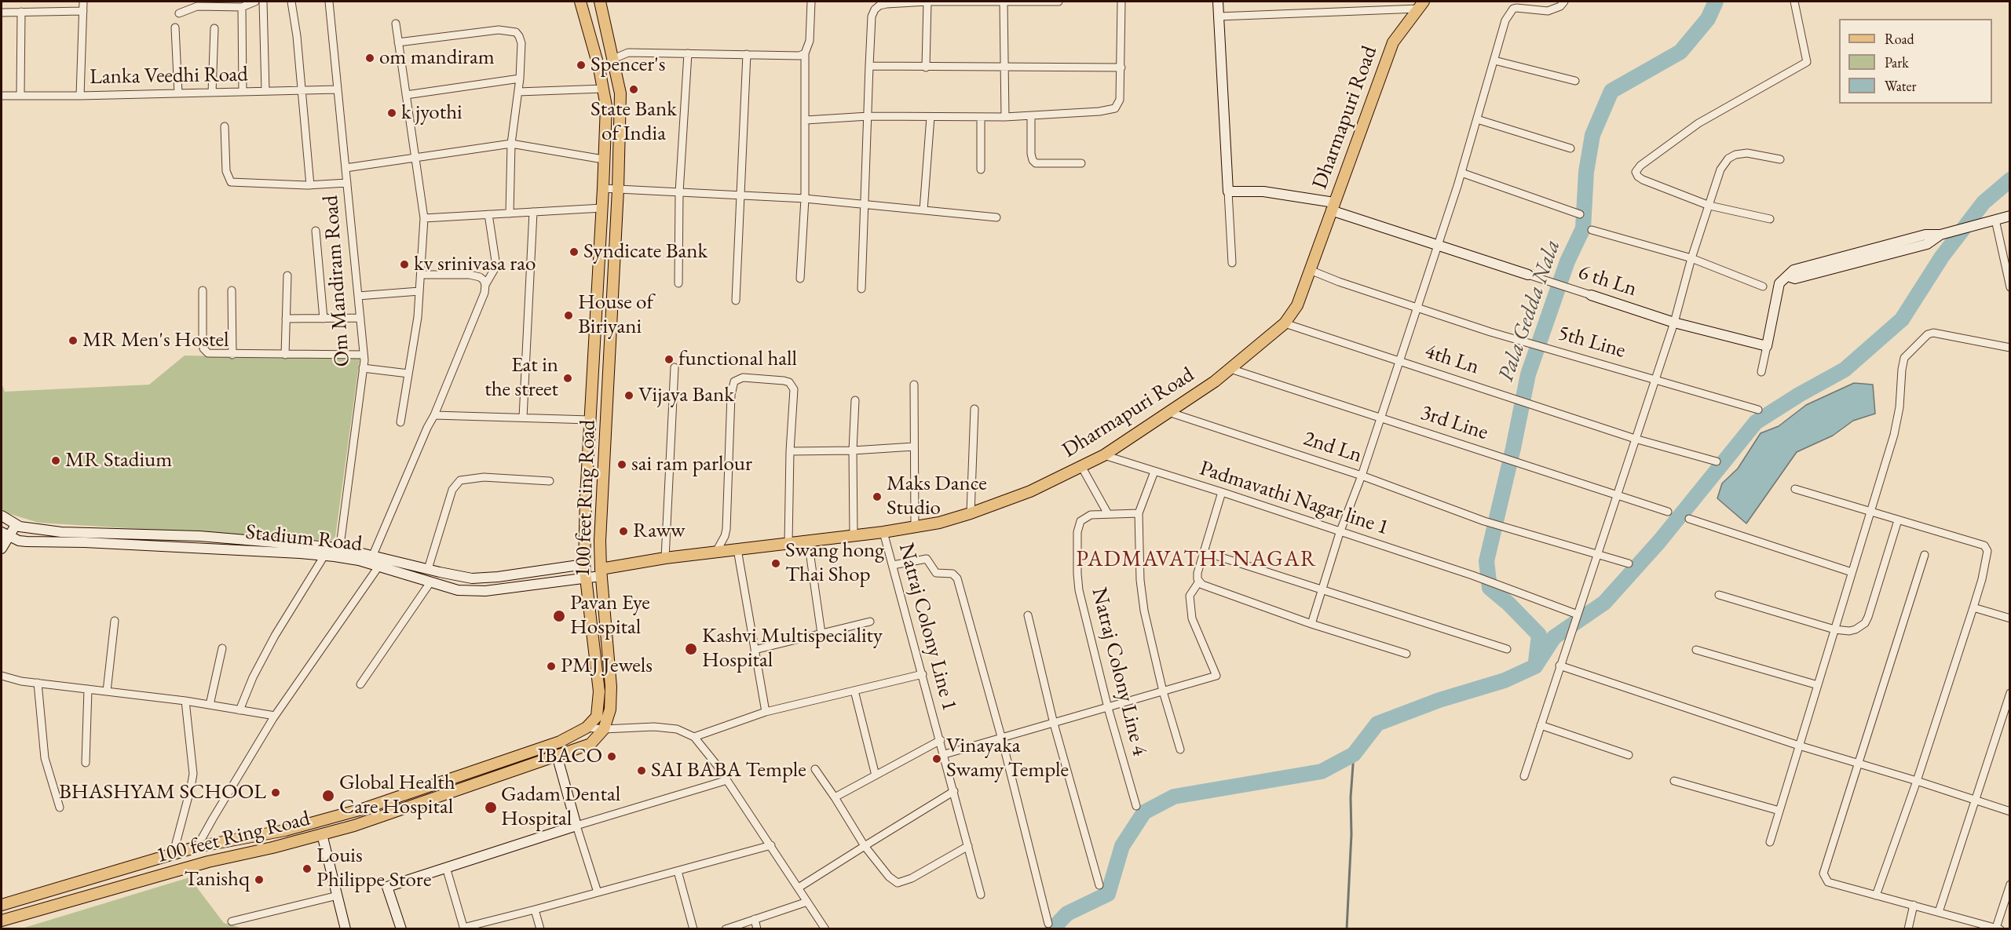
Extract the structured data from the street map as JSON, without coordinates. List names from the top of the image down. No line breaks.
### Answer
{"streets":{"main road":["Dharmapuri Road","100 feet Ring Road"],"street":["Lanka Veedhi Road","Om Mandiram Road","6 th Ln","5th Line","4th Ln","3rd Line","2nd Ln","Padmavathi Nagar line 1","Stadium Road","Natraj Colony Line 1","Natraj Colony Line 4"]},"crossings":[["Lanka Veedhi Road","Om Mandiram Road"],["Dharmapuri Road","6 th Ln"],["Dharmapuri Road","5th Line"],["Dharmapuri Road","4th Ln"],["Dharmapuri Road","3rd Line"],["Dharmapuri Road","2nd Ln"],["Dharmapuri Road","100 feet Ring Road"],["Dharmapuri Road","Padmavathi Nagar line 1"],["Dharmapuri Road","Stadium Road"],["Dharmapuri Road","Natraj Colony Line 1"],["Om Mandiram Road","Stadium Road"],["100 feet Ring Road","Stadium Road"]],"districts":["PADMAVATHI NAGAR"],"water":["Pala Gedda Nala"],"places":["om mandiram","Spencer's","State Bank of India","k jyothi","Syndicate Bank","kv srinivasa rao","House of Biriyani","MR Men's Hostel","functional hall","Eat in the street","Vijaya Bank","MR Stadium","sai ram parlour","Maks Dance Studio","Raww","Swang hong Thai Shop","Pavan Eye Hospital","Kashvi Multispeciality Hospital","PMJ Jewels","IBACO","Vinayaka Swamy Temple","SAI BABA Temple","BHASHYAM SCHOOL","Global Health Care Hospital","Gadam Dental Hospital","Louis Philippe Store","Tanishq"],"legend":["Road","Park","Water"]}
